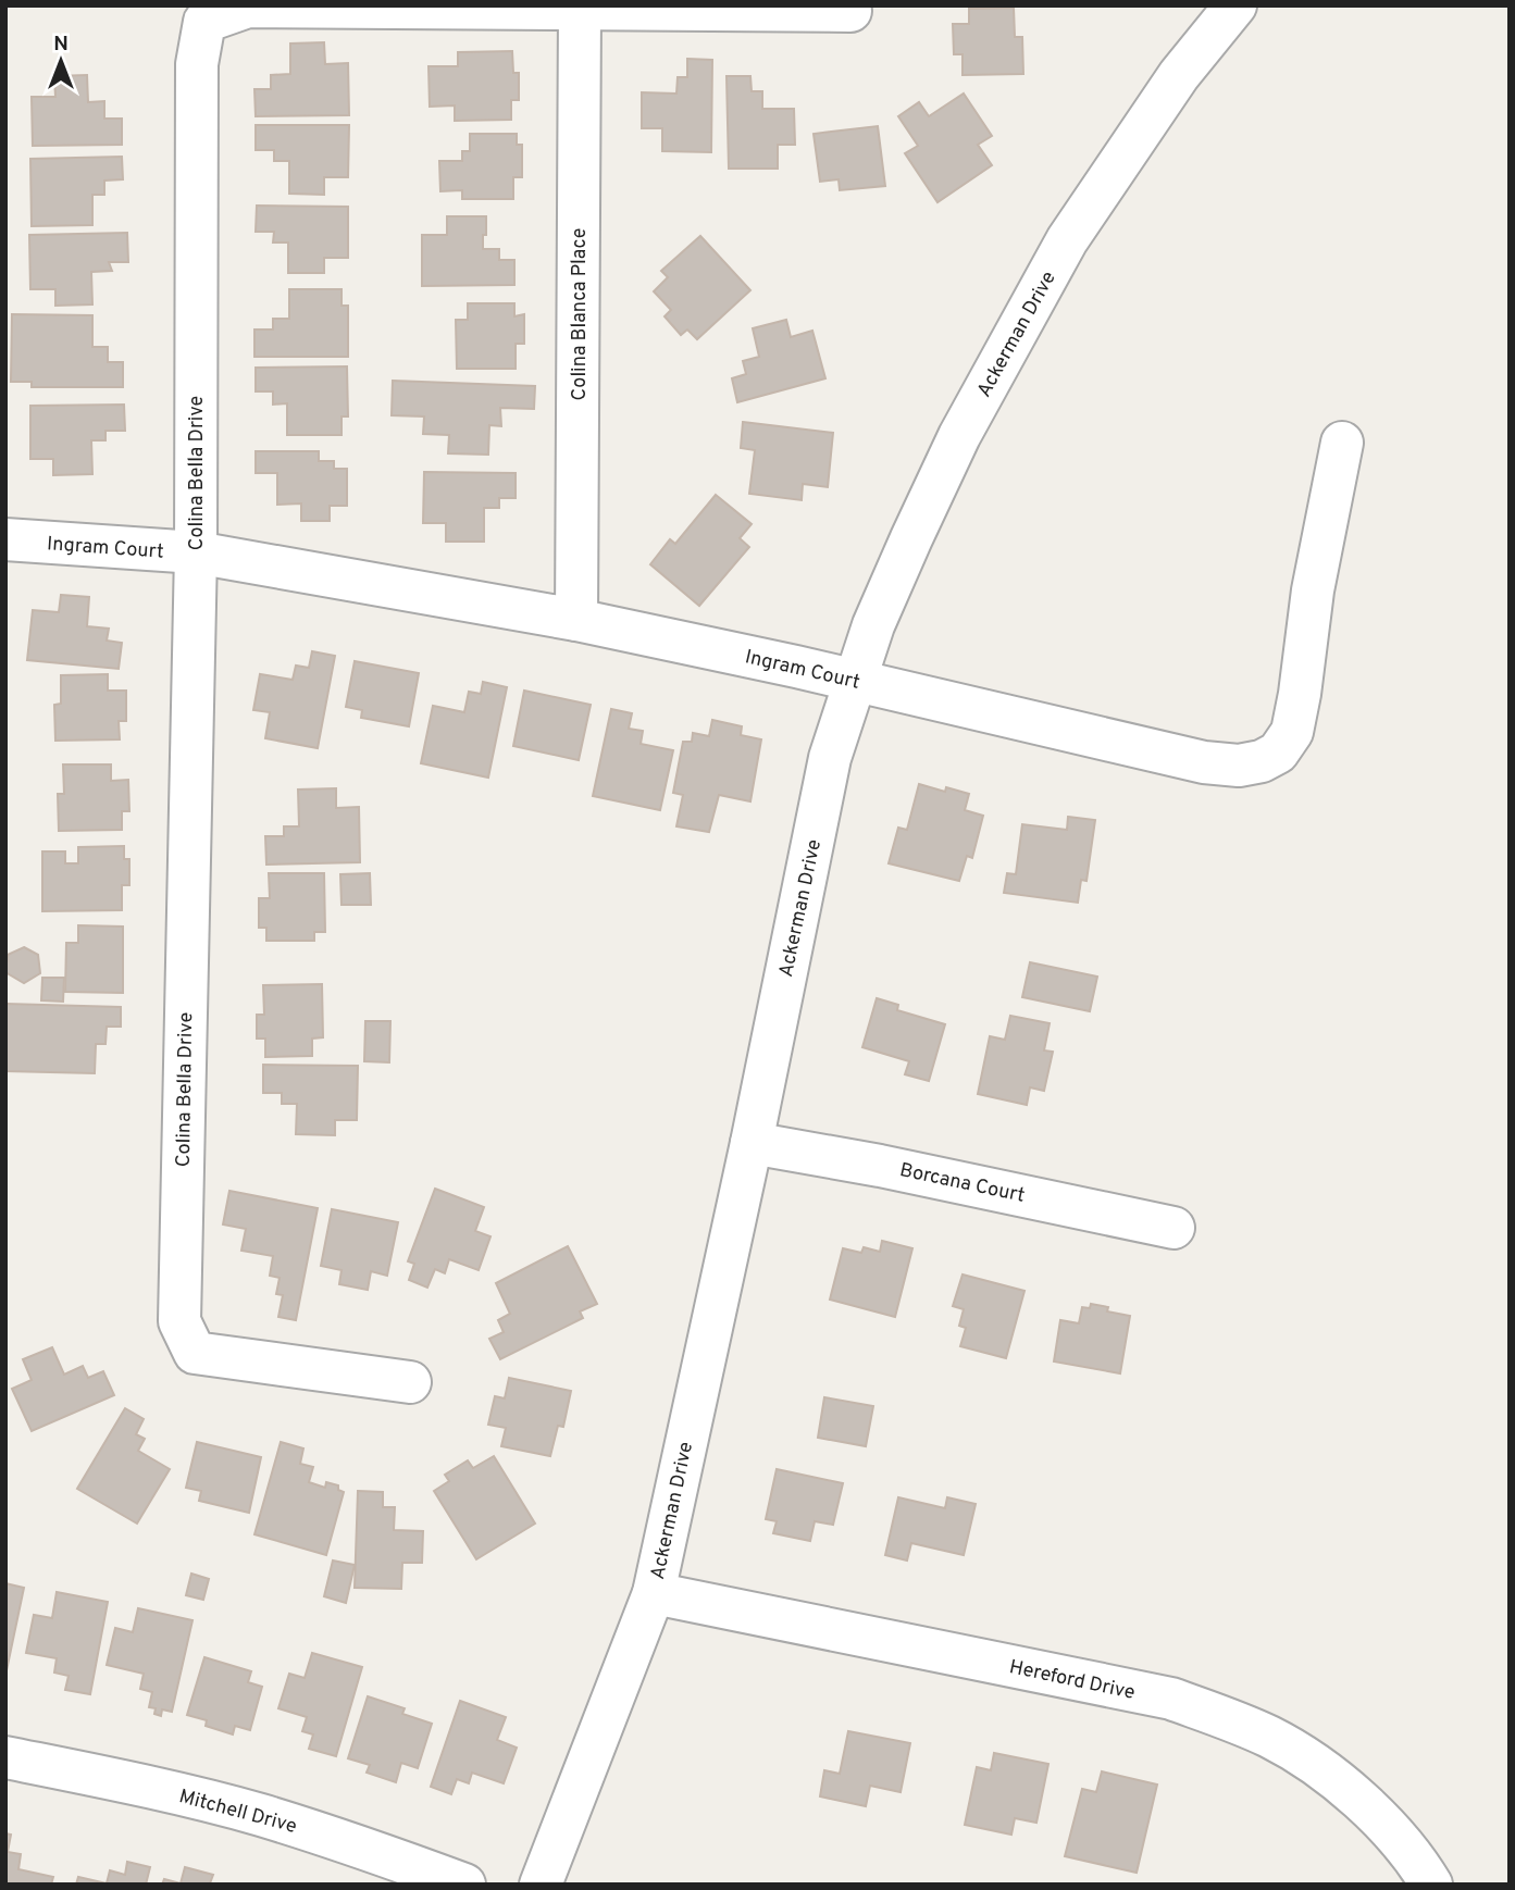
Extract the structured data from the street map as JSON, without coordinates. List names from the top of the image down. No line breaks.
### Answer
{"streets":{"street":["Colina Blanca Place","Ackerman Drive","Colina Bella Drive","Ingram Court","Borcana Court","Hereford Drive","Mitchell Drive"]},"crossings":[["Colina Blanca Place","Colina Bella Drive"],["Colina Blanca Place","Ingram Court"],["Ackerman Drive","Ingram Court"],["Ackerman Drive","Borcana Court"],["Ackerman Drive","Hereford Drive"],["Colina Bella Drive","Ingram Court"]],"north":"top"}
